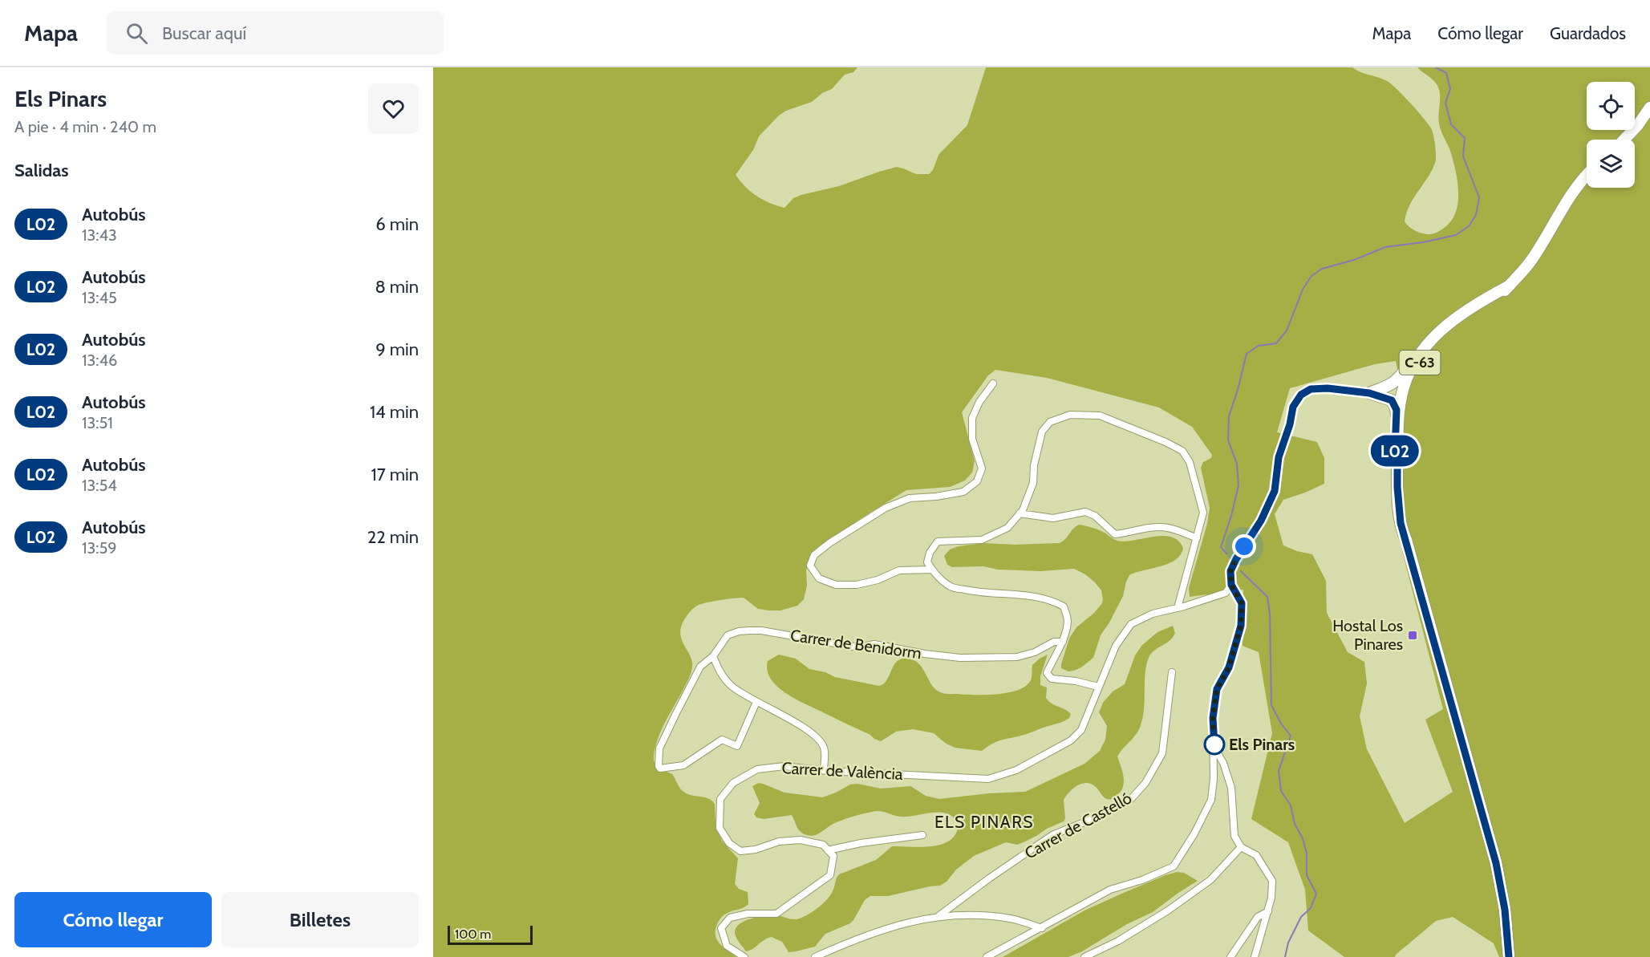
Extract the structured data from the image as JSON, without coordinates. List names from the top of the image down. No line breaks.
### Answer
{"streets":{"main road":["C-63"],"street":["Carrer de Benidorm","Carrer de València","Carrer de Castelló"]},"districts":["ELS PINARS"],"places":{"transit":["Hostal Los Pinares"],"other":["Els Pinars"]},"lines":["bus line L02"],"scale_bar":"100 m","page":{"header":"Mapa","search":"Buscar aquí","nav":["Mapa","Cómo llegar","Guardados"],"heading":[["Els Pinars","A pie · 4 min · 240 m"],"Salidas"],"on_map":"L02","list":[{"mark":"L02","name":"Autobús","note":"13:43","value":"6 min"},{"mark":"L02","name":"Autobús","note":"13:45","value":"8 min"},{"mark":"L02","name":"Autobús","note":"13:46","value":"9 min"},{"mark":"L02","name":"Autobús","note":"13:51","value":"14 min"},{"mark":"L02","name":"Autobús","note":"13:54","value":"17 min"},{"mark":"L02","name":"Autobús","note":"13:59","value":"22 min"}],"buttons":["Cómo llegar","Billetes"],"scale":"100 m"}}
